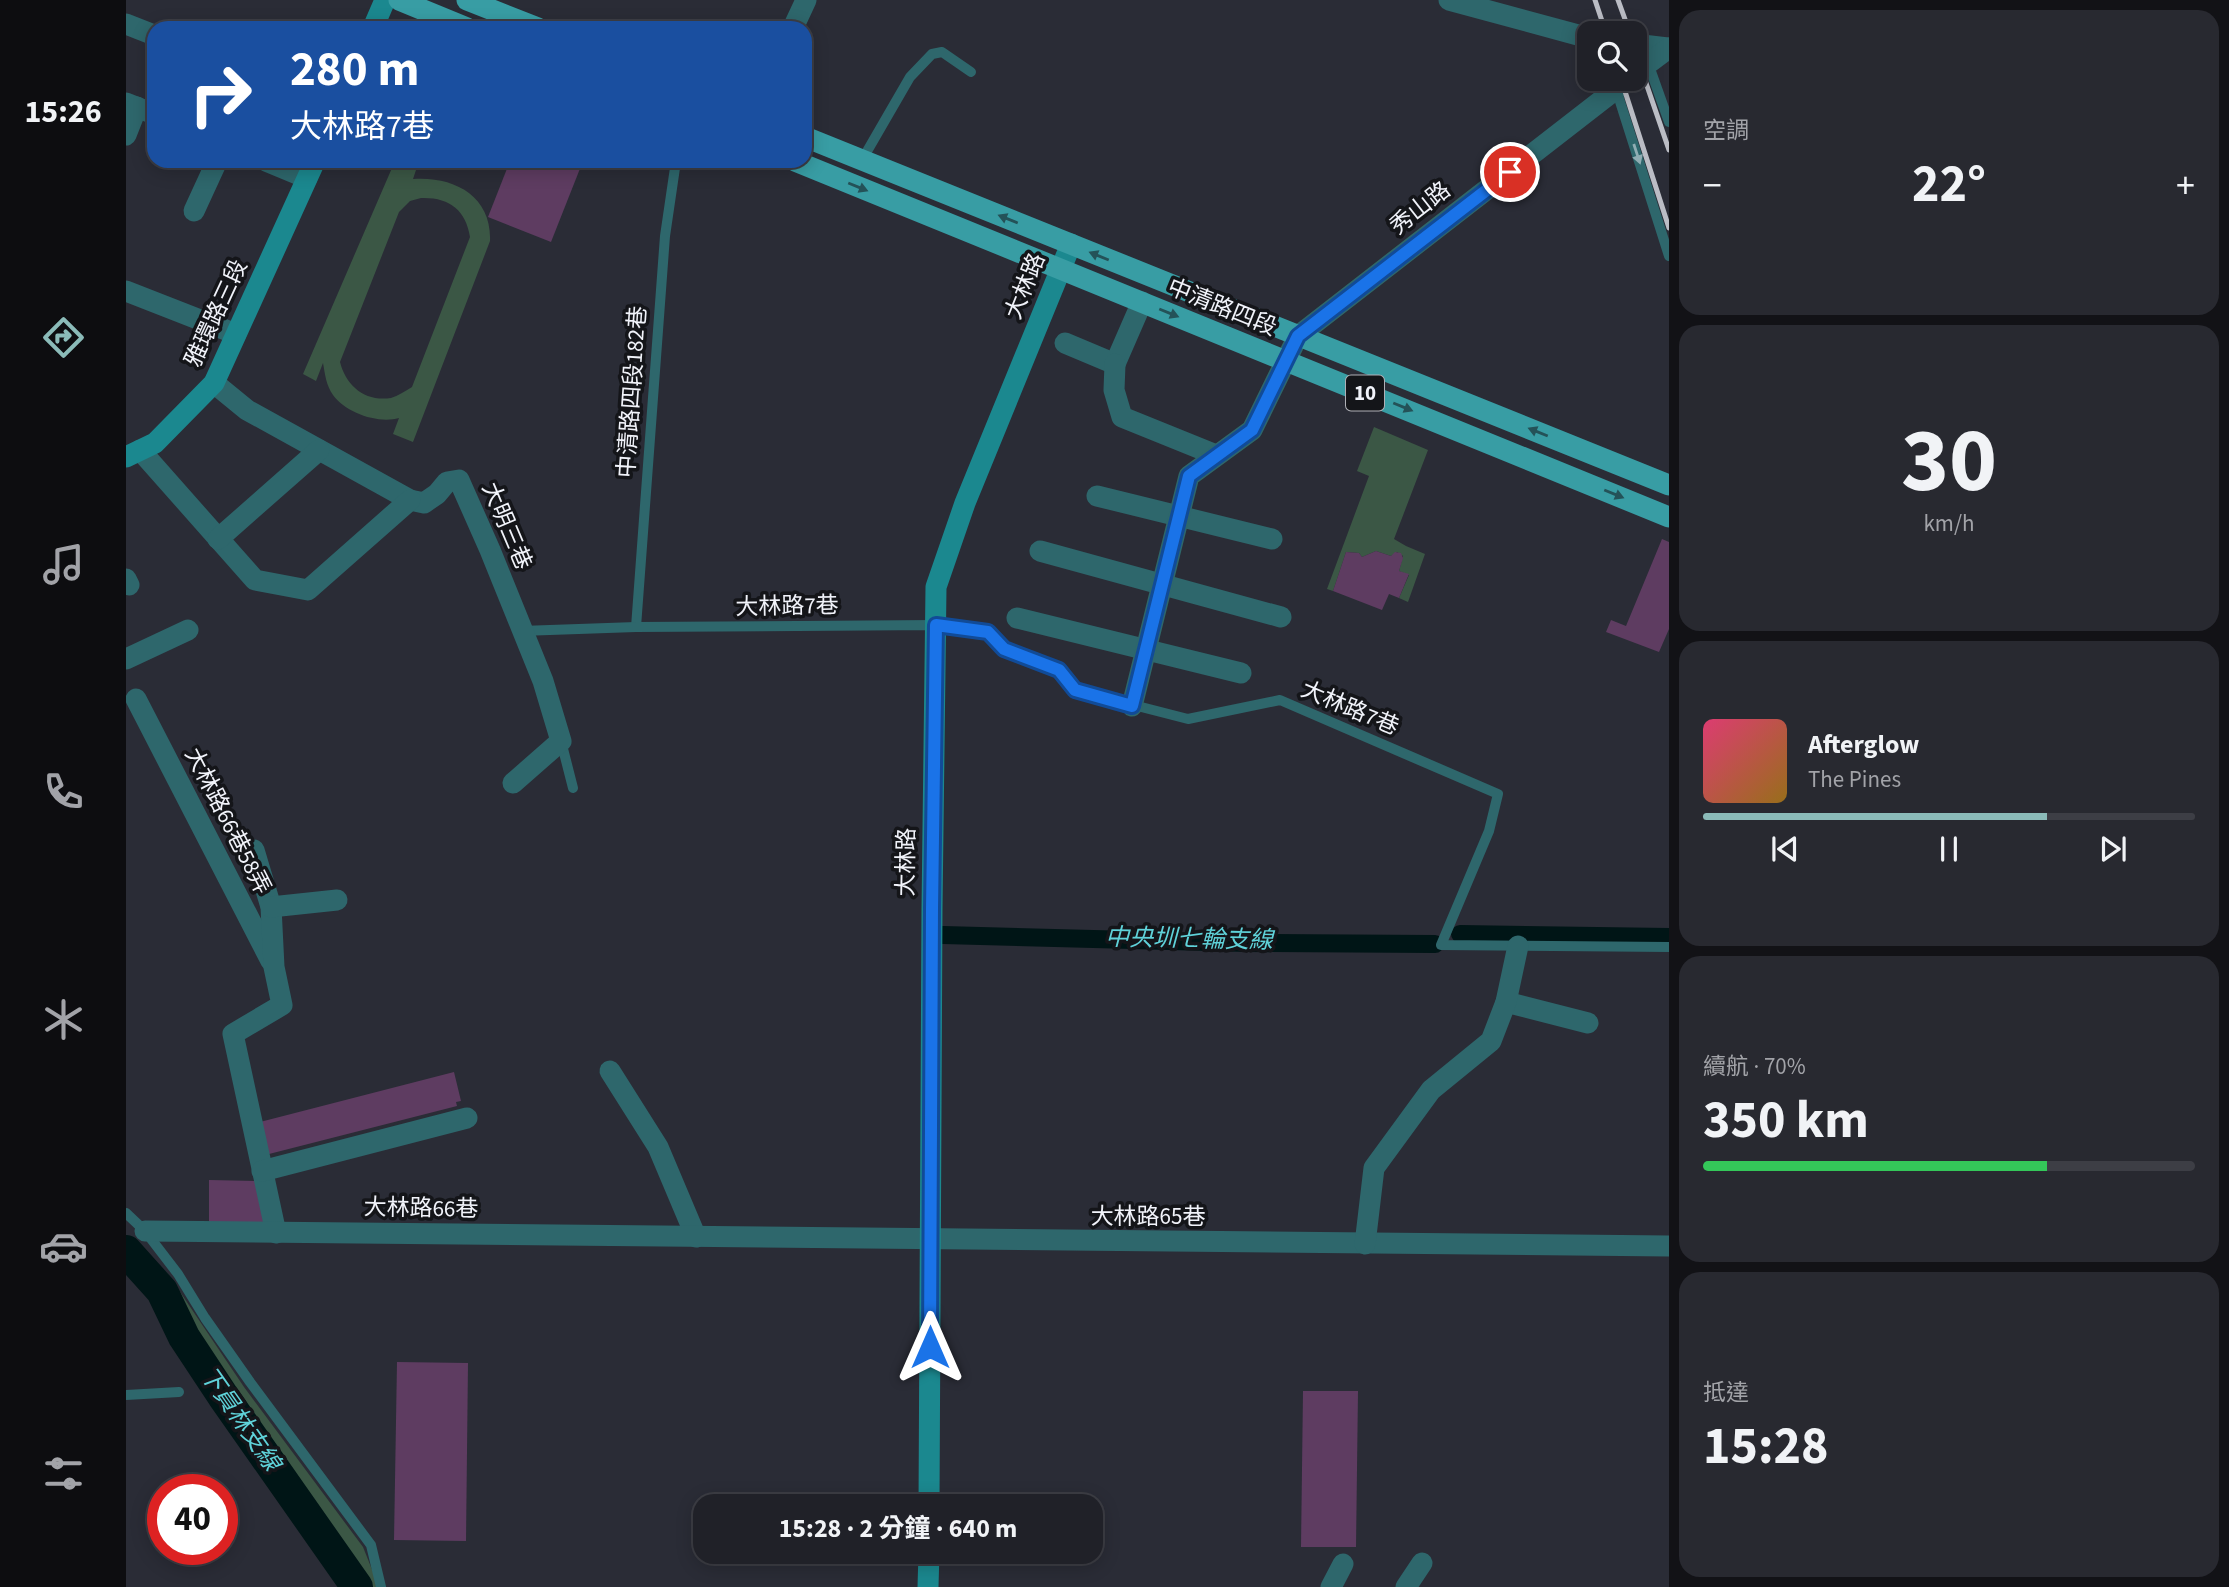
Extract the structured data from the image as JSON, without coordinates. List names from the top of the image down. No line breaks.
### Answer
{"streets":{"main road":["中清路四段","10"],"street":["秀山路","大林路","雅環路三段","大明三巷","大林路66巷58弄","大林路66巷","大林路65巷"],"lane":["中清路四段182巷","大林路7巷"]},"crossings":[["秀山路","中清路四段"],["秀山路","大林路7巷"],["大林路","中清路四段"],["大林路","大林路7巷"],["大林路","大林路66巷"],["大林路","大林路65巷"],["中清路四段182巷","大林路7巷"],["大明三巷","大林路7巷"],["大林路66巷58弄","大林路66巷"],["大林路66巷","大林路65巷"]],"water":["中央圳七輪支線","下員林支線"],"page":{"tabs":"15:26","tile":["空調",["30","km/h"],["續航 · 70%","350 km"],["抵達","15:28"]],"turn":["280 m","大林路7巷"],"heat":["−","22°","+"],"song":["Afterglow","The Pines"],"limit":"40","trip":"15:28 · 2 分鐘 · 640 m"}}
